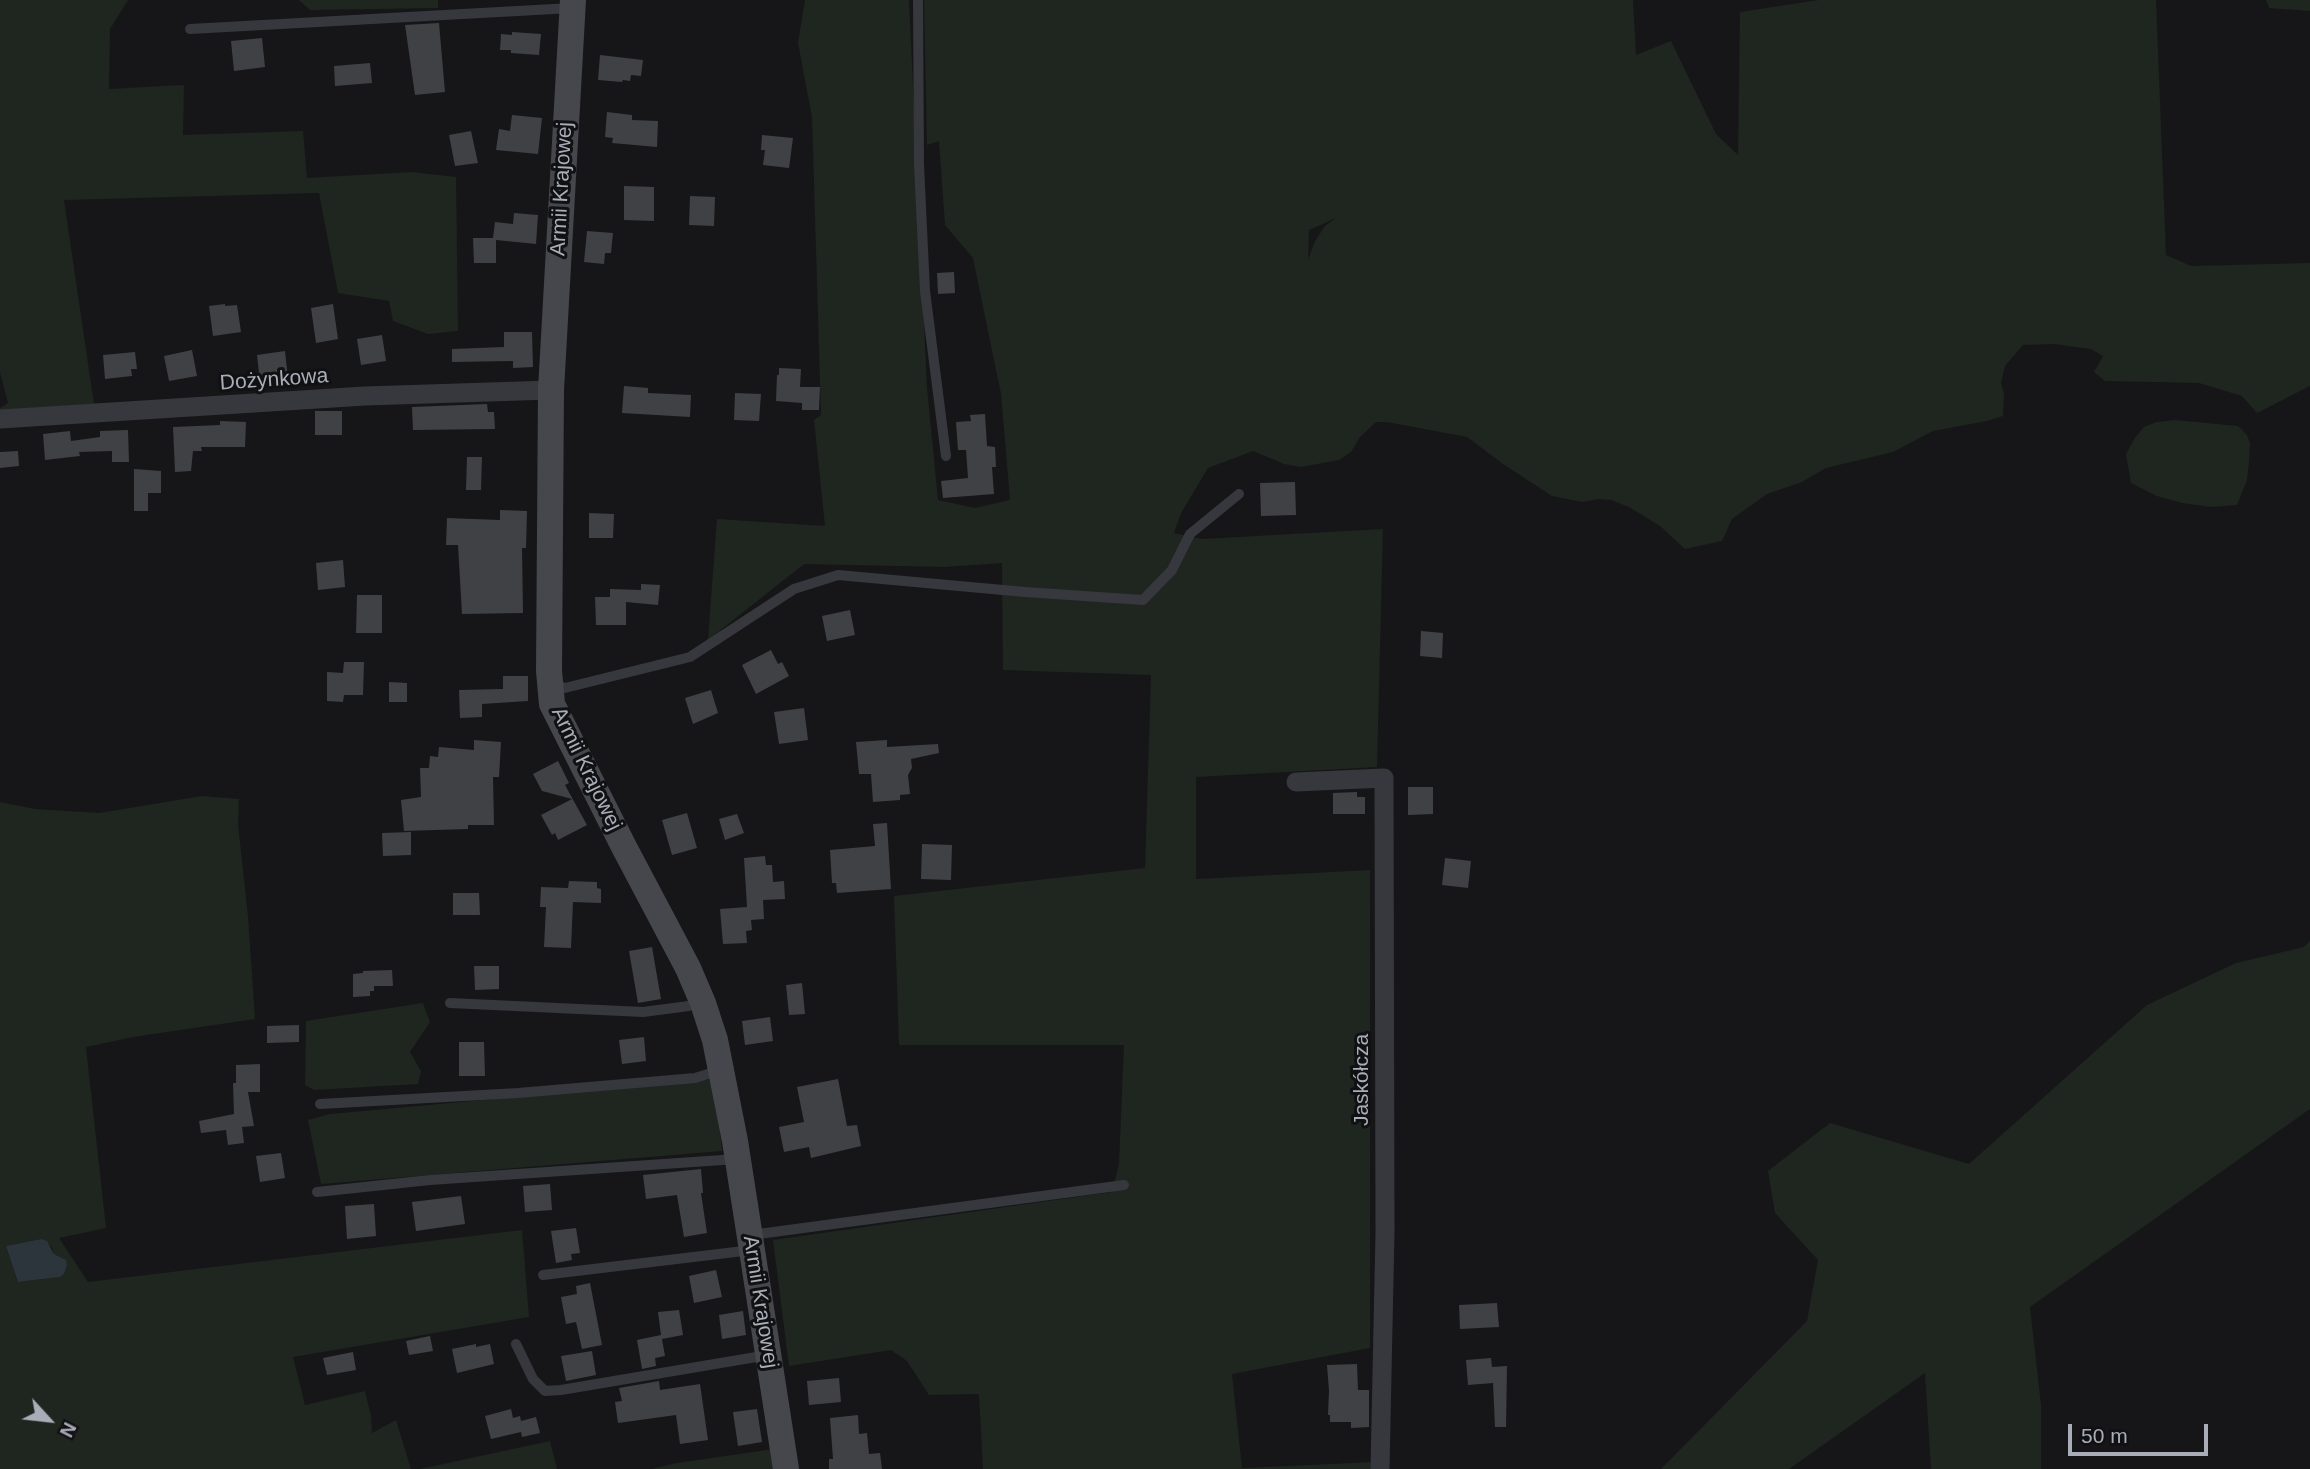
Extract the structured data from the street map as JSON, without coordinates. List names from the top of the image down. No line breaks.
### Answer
{"streets":{"street":["Armii Krajowej","Dożynkowa","Jaskółcza"]},"crossings":[["Armii Krajowej","Dożynkowa"]],"scale_bar":"50 m","north":"bottom right"}
